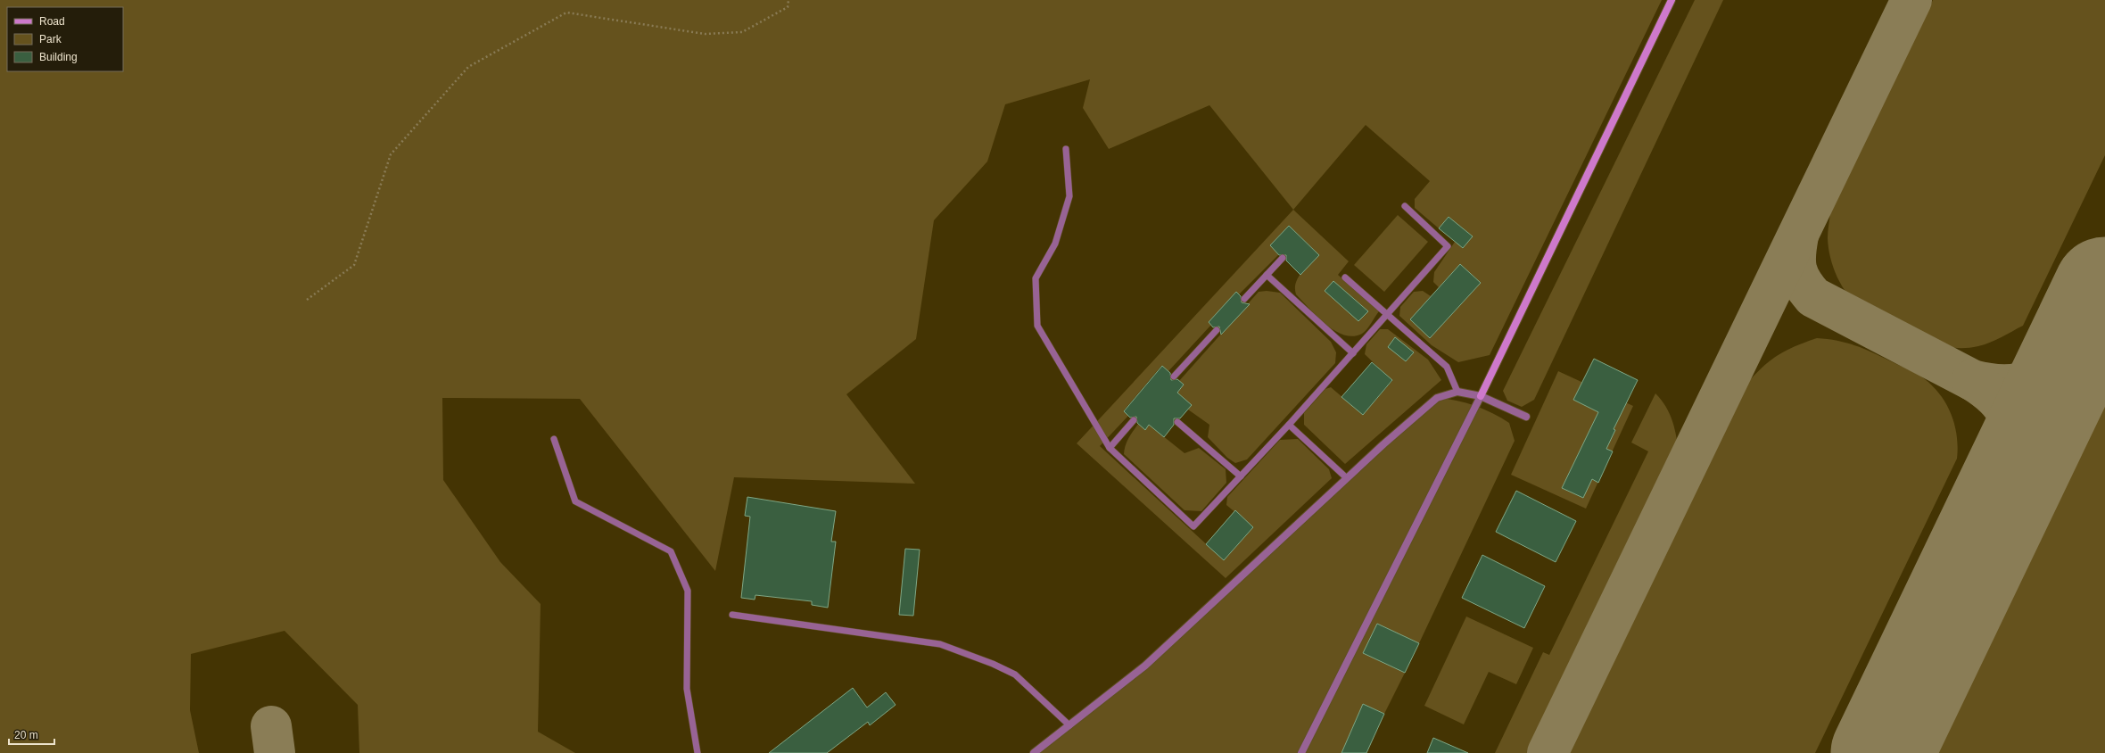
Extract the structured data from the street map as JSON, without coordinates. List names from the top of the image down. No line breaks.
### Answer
{"legend":["Road","Park","Building"],"scale_bar":"20 m"}
